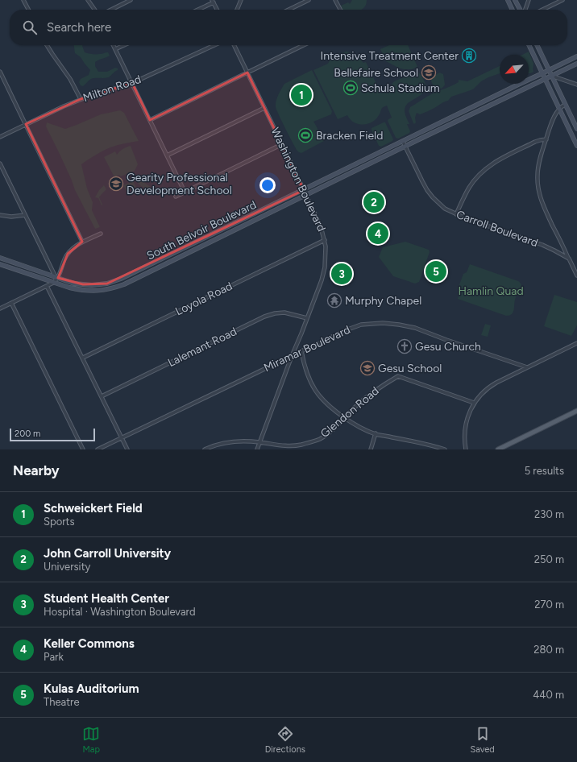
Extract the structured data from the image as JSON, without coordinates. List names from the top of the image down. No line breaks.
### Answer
{"streets":{"street":["Milton Road","Washington Boulevard","Carroll Boulevard","South Belvoir Boulevard","Loyola Road","Lalemant Road","Miramar Boulevard","Glendon Road"]},"crossings":[["Washington Boulevard","South Belvoir Boulevard"],["Washington Boulevard","Loyola Road"],["Washington Boulevard","Lalemant Road"],["Washington Boulevard","Miramar Boulevard"],["Washington Boulevard","Glendon Road"],["Carroll Boulevard","South Belvoir Boulevard"]],"parks":["Hamlin Quad"],"places":{"building":["Intensive Treatment Center"],"school or university":["Bellefaire School","Gearity Professional Development School","Gesu School"],"sports":["Schula Stadium","Bracken Field"],"temple":["Murphy Chapel"],"church":["Gesu Church"]},"scale_bar":"200 m","north":"bottom left","page":{"search":"Search here","pins":["1","2","4","5","3"],"scale":"200 m","heading":["Nearby","5 results"],"list":[{"mark":"1","name":"Schweickert Field","note":"Sports","value":"230 m"},{"mark":"2","name":"John Carroll University","note":"University","value":"250 m"},{"mark":"3","name":"Student Health Center","note":"Hospital · Washington Boulevard","value":"270 m"},{"mark":"4","name":"Keller Commons","note":"Park","value":"280 m"},{"mark":"5","name":"Kulas Auditorium","note":"Theatre","value":"440 m"}],"nav":["Map","Directions","Saved"]}}
